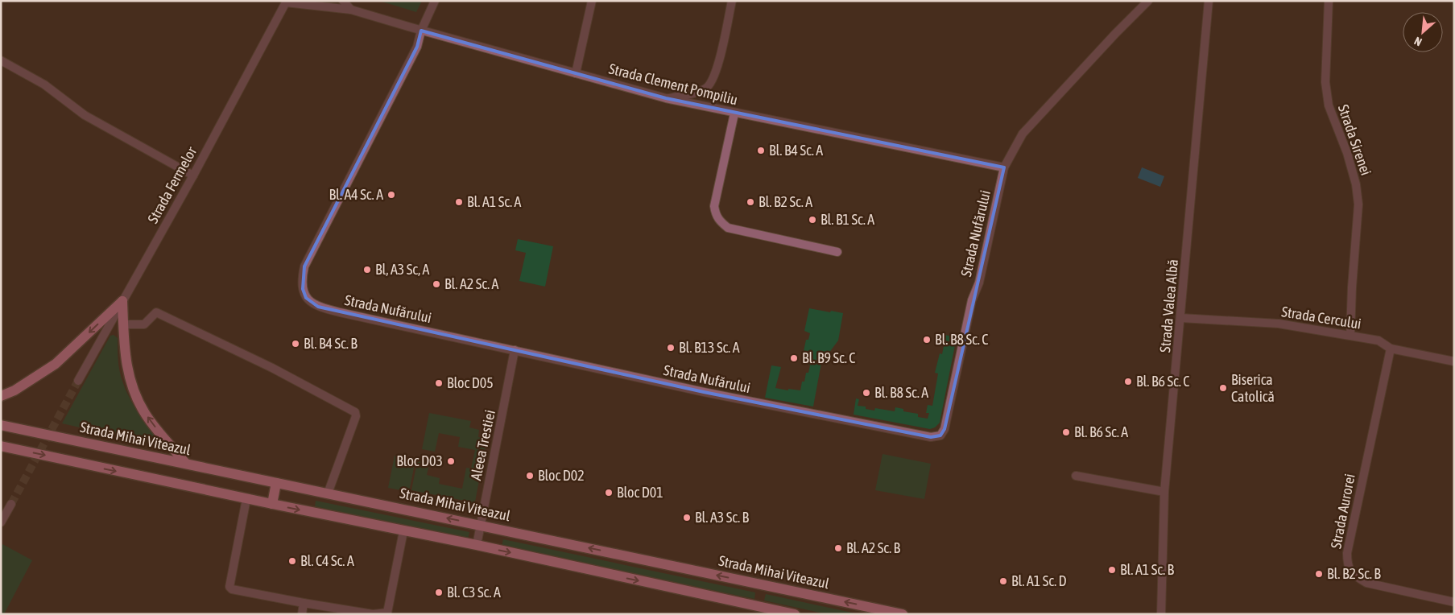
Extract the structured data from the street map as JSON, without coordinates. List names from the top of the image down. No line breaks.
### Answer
{"streets":{"main road":["Strada Mihai Viteazul"],"street":["Strada Clement Pompiliu","Strada Sirenei","Strada Fermelor","Strada Nufărului","Strada Valea Albă","Strada Cercului","Aleea Trestiei","Strada Aurorei"]},"crossings":[["Strada Clement Pompiliu","Strada Fermelor"],["Strada Clement Pompiliu","Strada Nufărului"],["Strada Sirenei","Strada Cercului"],["Strada Nufărului","Aleea Trestiei"],["Strada Valea Albă","Strada Cercului"],["Strada Cercului","Strada Aurorei"],["Strada Mihai Viteazul","Aleea Trestiei"]],"places":["Bl. B4 Sc. A","Bl. A4 Sc. A","Bl. A1 Sc. A","Bl. B2 Sc. A","Bl. B1 Sc. A","Bl, A3 Sc, A","Bl. A2 Sc. A","Bl. B8 Sc. C","Bl. B4 Sc. B","Bl. B13 Sc. A","Bl. B9 Sc. C","Bl. B6 Sc. C","Bloc D05","Biserica Catolică","Bl. B8 Sc. A","Bl. B6 Sc. A","Bloc D03","Bloc D02","Bloc D01","Bl. A3 Sc. B","Bl. A2 Sc. B","Bl. C4 Sc. A","Bl. A1 Sc. B","Bl. B2 Sc. B","Bl. A1 Sc. D","Bl. C3 Sc. A"],"north":"bottom left"}
